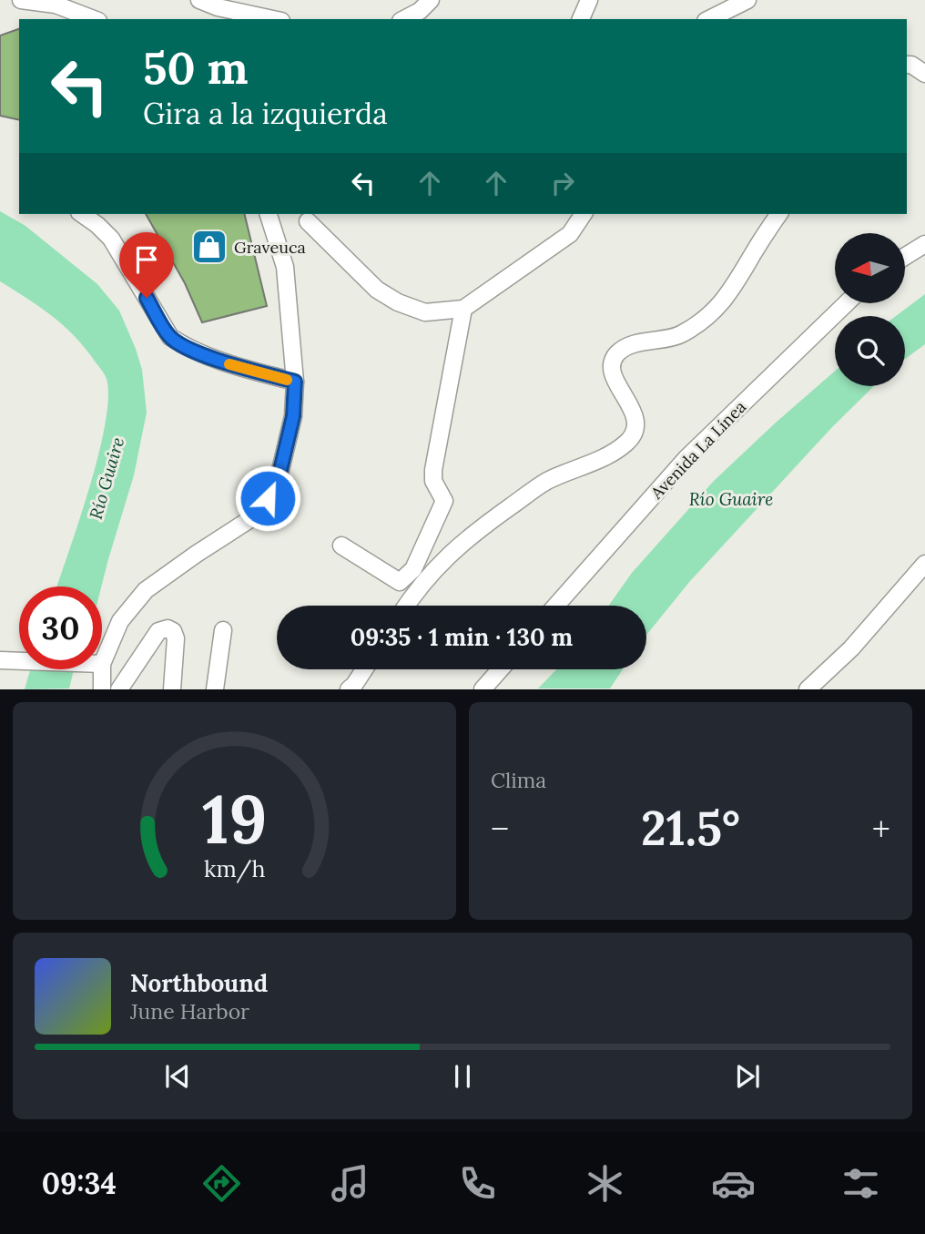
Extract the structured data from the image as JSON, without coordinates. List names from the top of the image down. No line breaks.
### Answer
{"streets":{"street":["Avenida La Línea"]},"water":["Río Guaire"],"places":{"shop":["Graveuca"]},"north":"left","page":{"turn":["50 m","Gira a la izquierda"],"limit":"30","trip":"09:35 · 1 min · 130 m","tile":"Clima","heat":["−","21.5°","+"],"song":["Northbound","June Harbor"],"tabs":"09:34","gauge":["19","km/h"]}}
